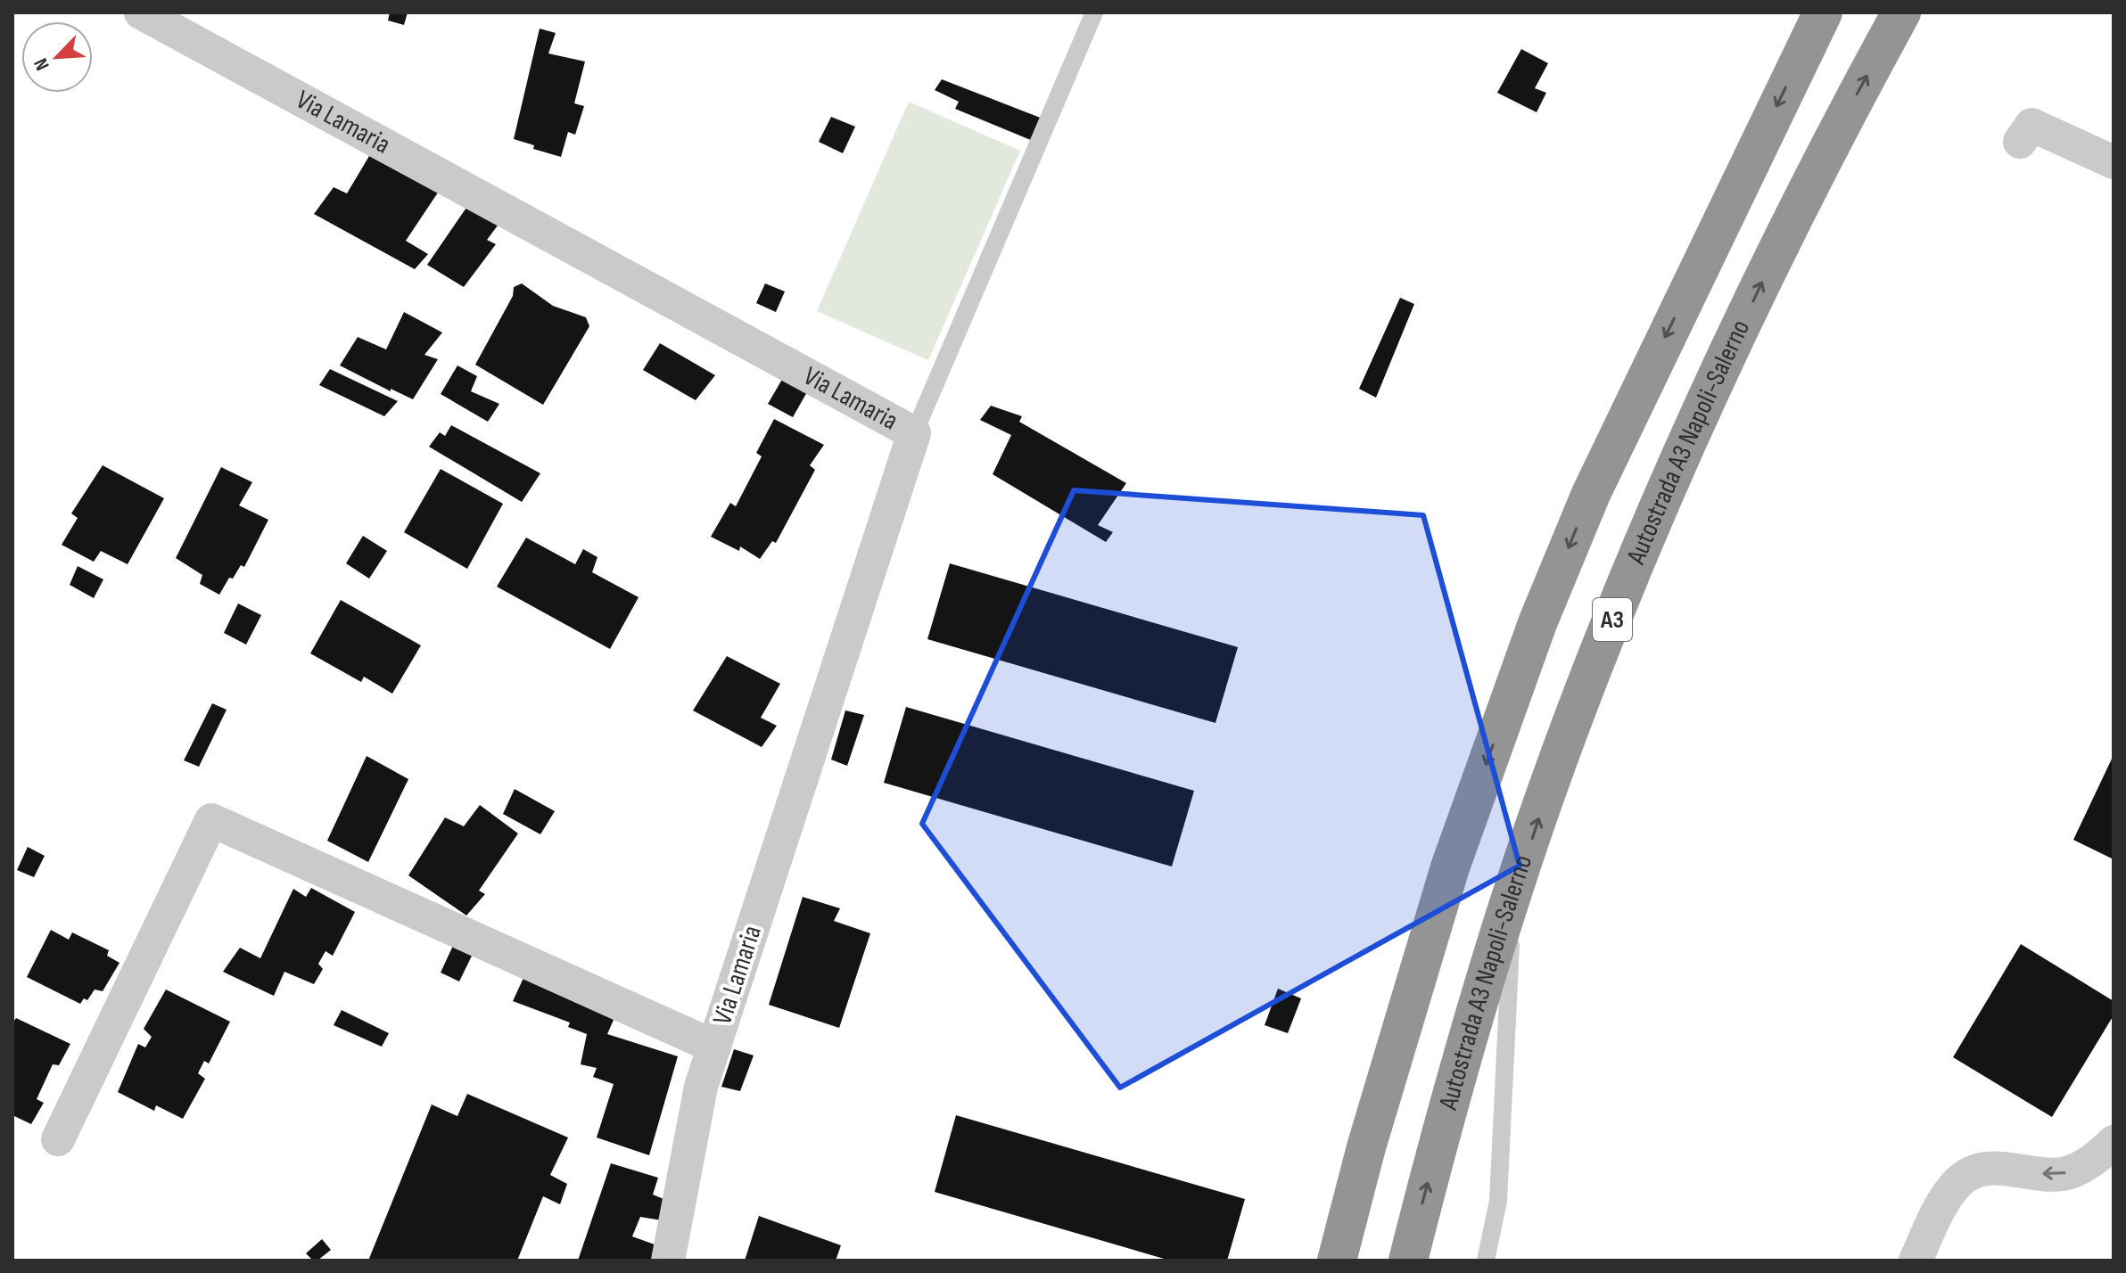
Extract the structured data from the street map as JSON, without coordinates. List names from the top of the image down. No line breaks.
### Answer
{"streets":{"highway":["Autostrada A3 Napoli-Salerno","A3"],"street":["Via Lamaria"]},"north":"bottom left"}
